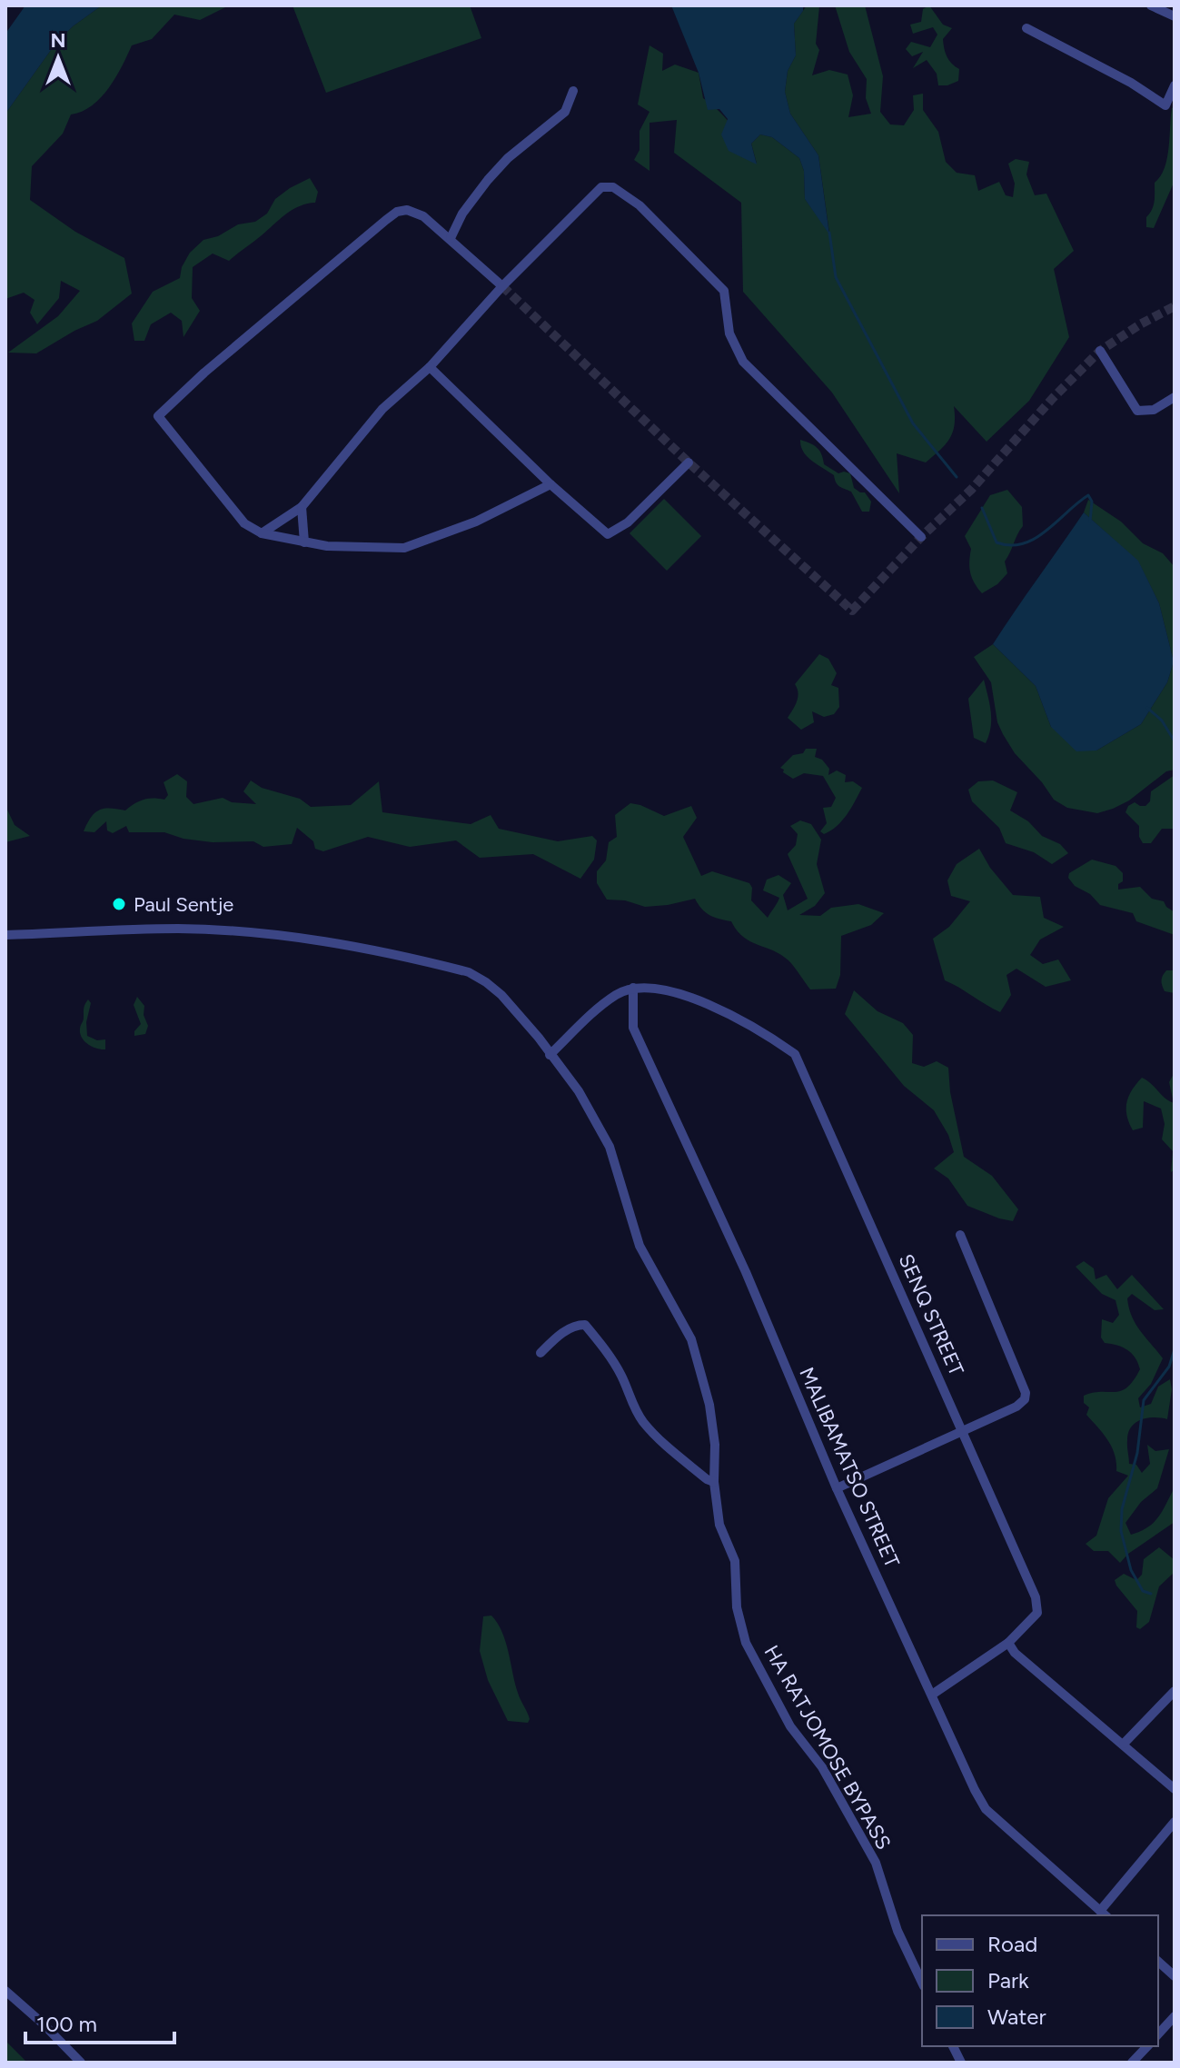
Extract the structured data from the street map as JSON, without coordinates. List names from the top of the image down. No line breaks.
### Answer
{"streets":{"street":["SENQ STREET","MALIBAMATSO STREET","HA RATJOMOSE BYPASS"]},"crossings":[["SENQ STREET","MALIBAMATSO STREET"]],"places":["Paul Sentje"],"legend":["Road","Park","Water"],"scale_bar":"100 m","north":"top"}
